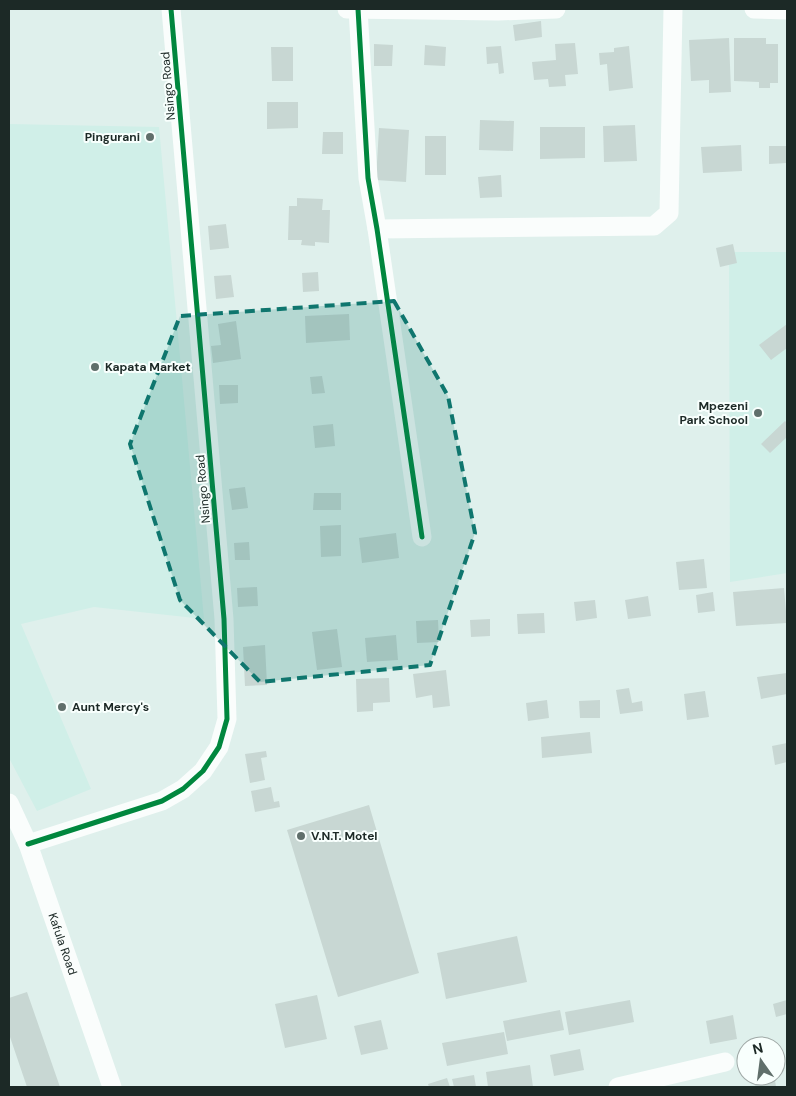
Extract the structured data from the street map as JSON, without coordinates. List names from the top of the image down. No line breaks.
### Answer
{"streets":{"street":["Nsingo Road","Kafula Road"]},"crossings":[["Nsingo Road","Kafula Road"]],"places":["Pingurani","Kapata Market","Mpezeni Park School","Aunt Mercy's","V.N.T. Motel"],"north":"top"}
